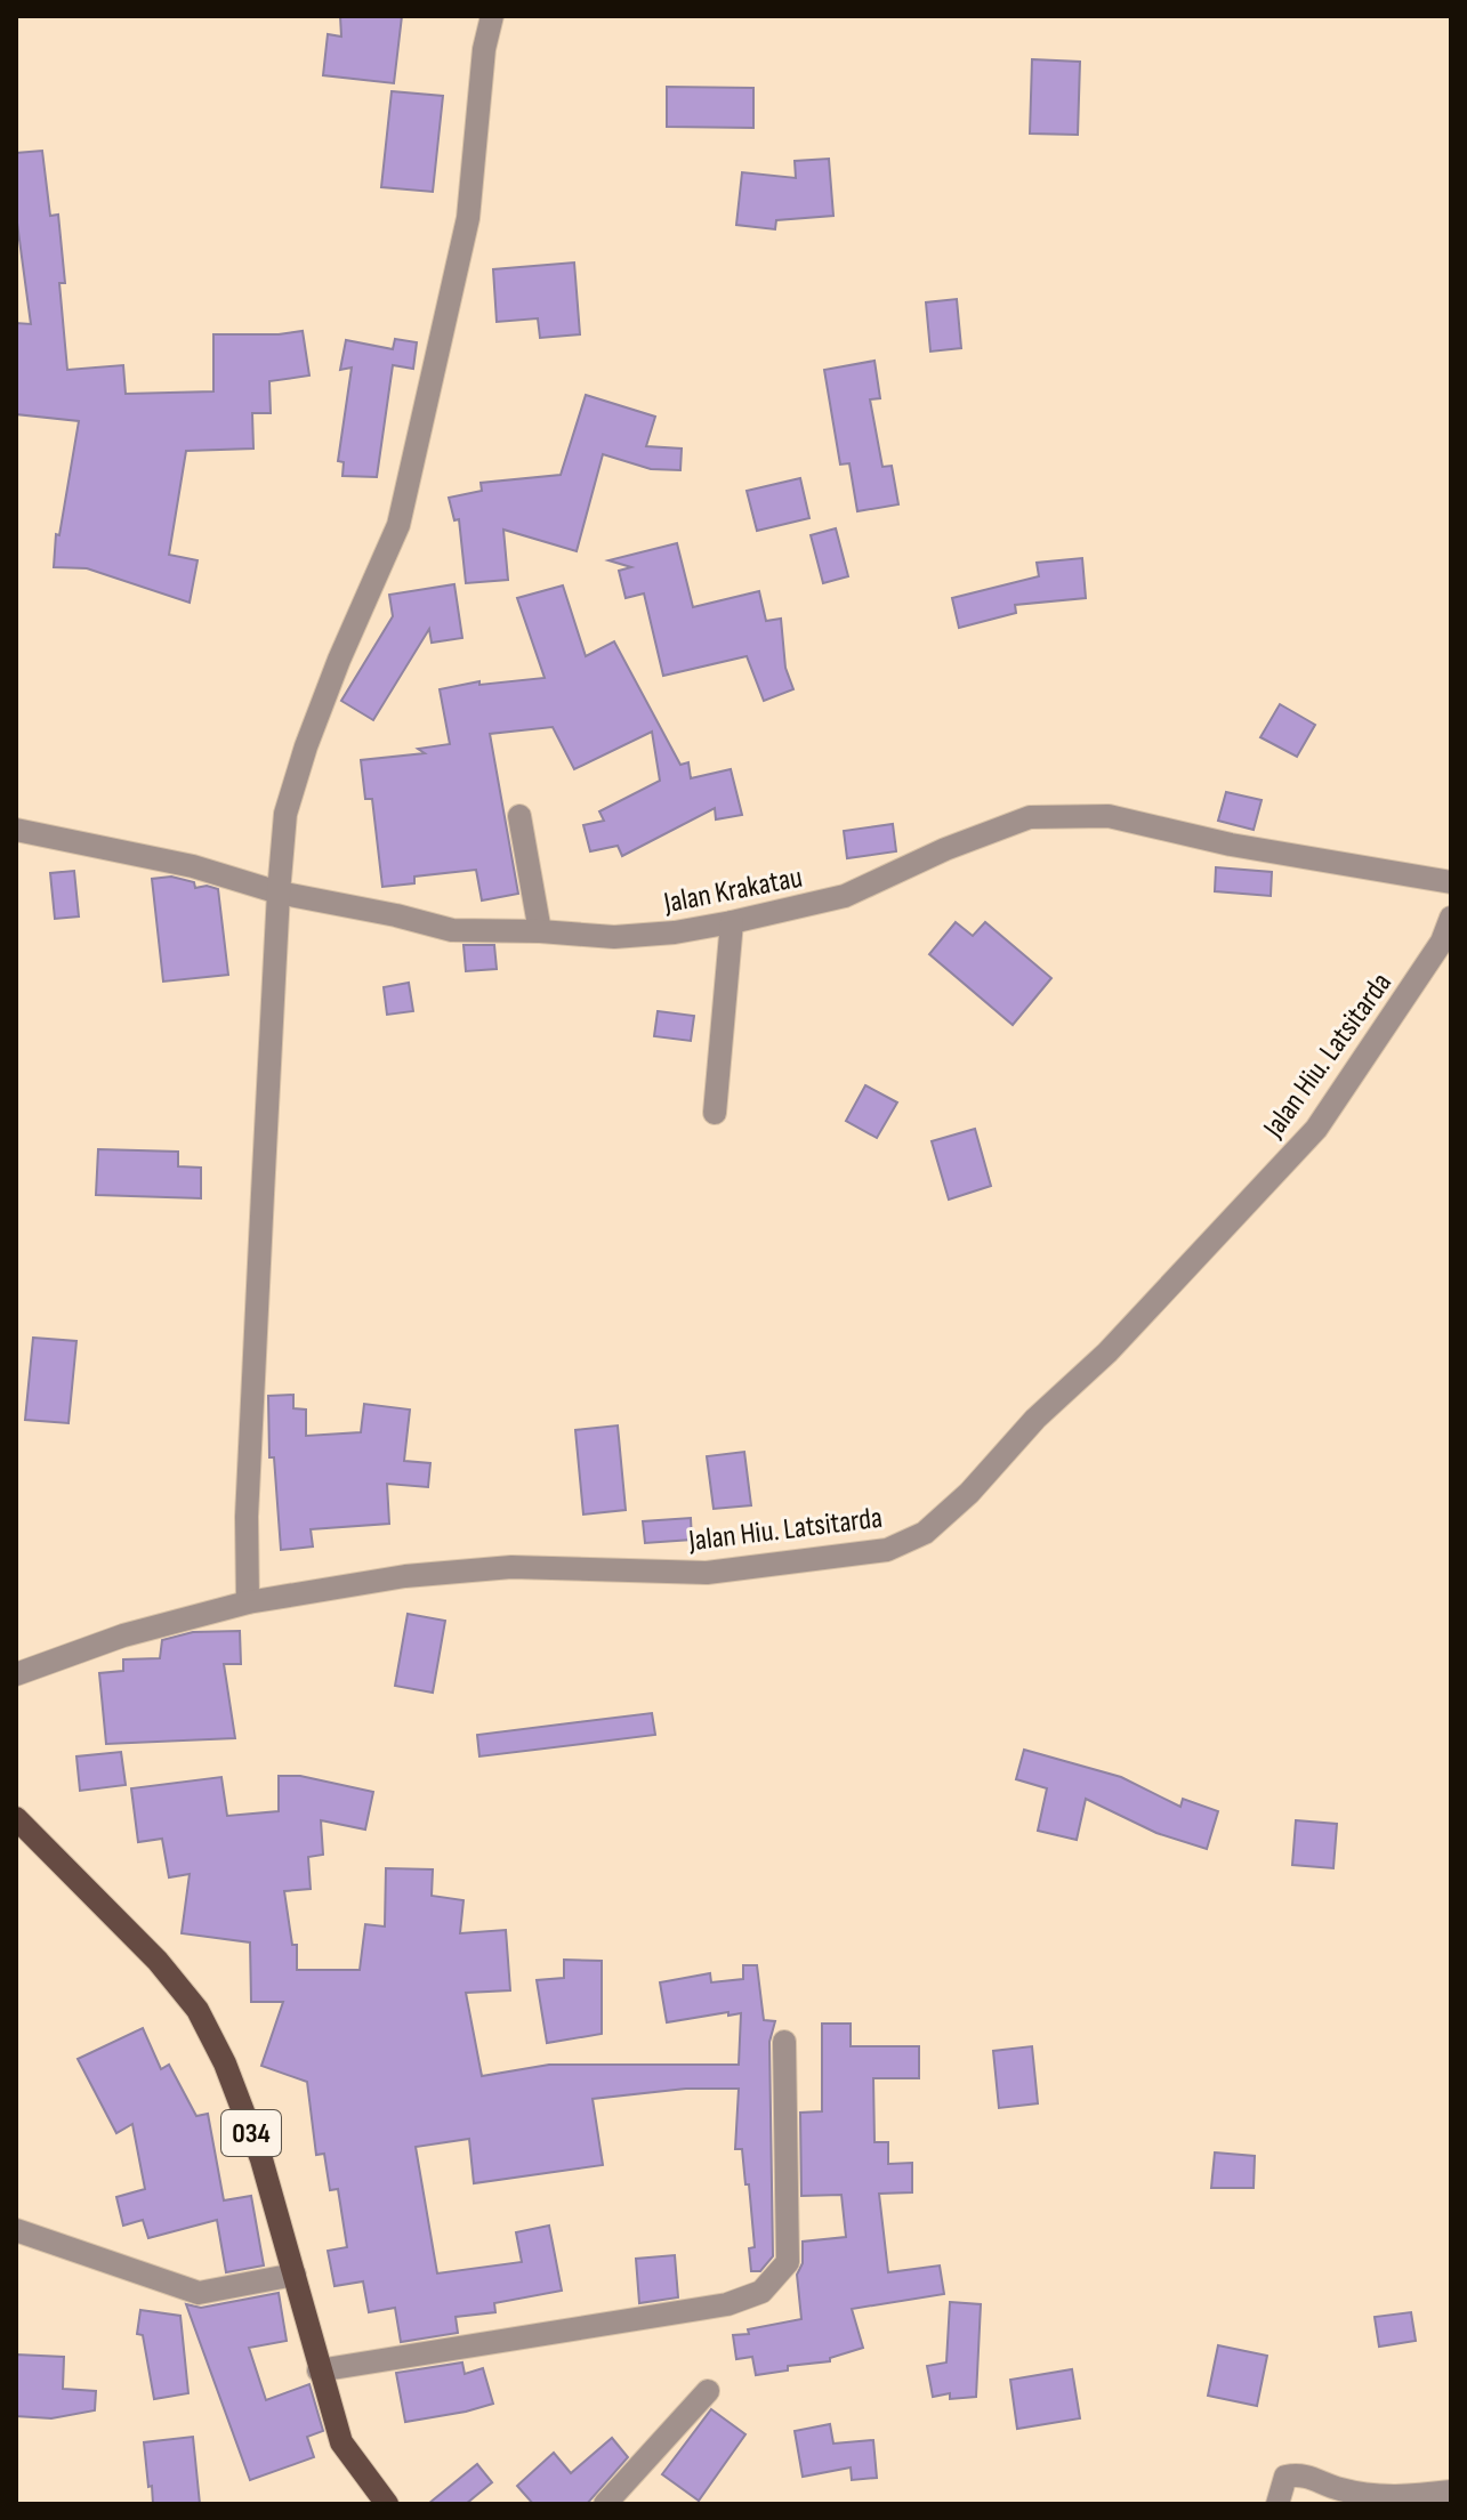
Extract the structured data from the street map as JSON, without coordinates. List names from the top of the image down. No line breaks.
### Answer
{"streets":{"main road":["034"],"street":["Jalan Krakatau","Jalan Hiu. Latsitarda"]}}
